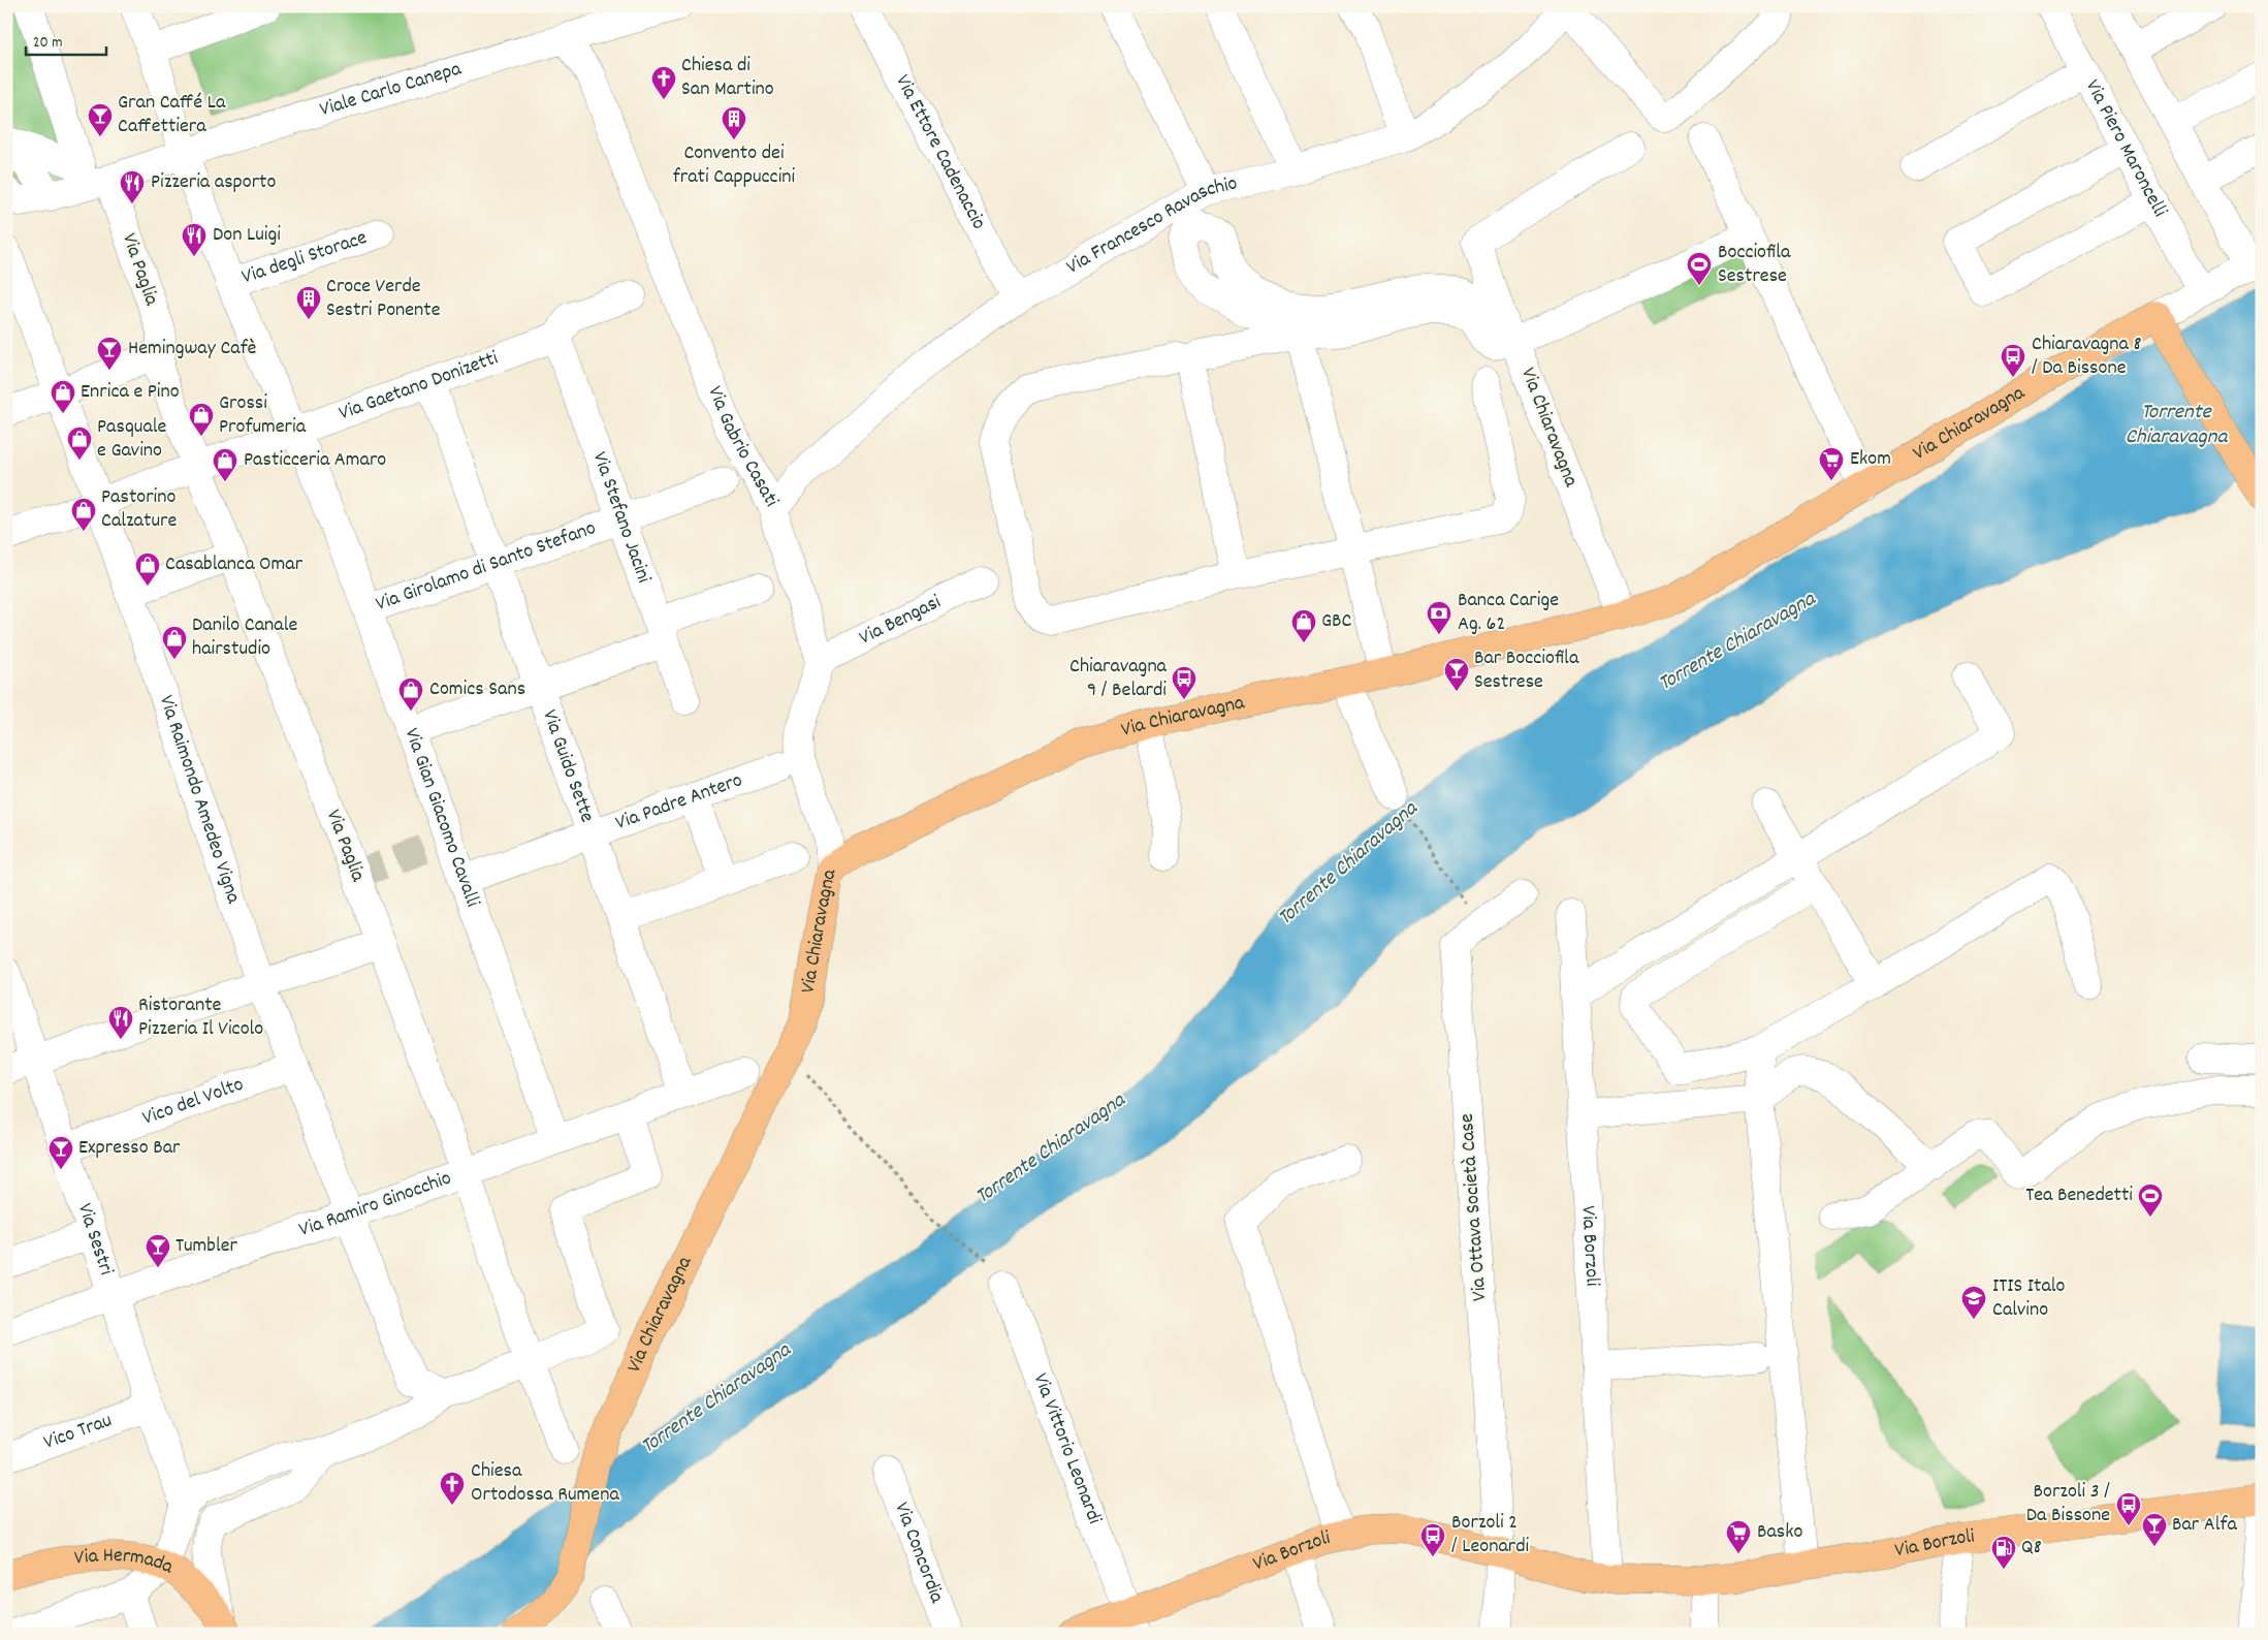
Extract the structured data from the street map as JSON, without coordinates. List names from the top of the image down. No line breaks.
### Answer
{"streets":{"main road":["Via Chiaravagna","Via Borzoli","Via Hermada"],"street":["Viale Carlo Canepa","Via Piero Maroncelli","Via Ettore Cadenaccio","Via Francesco Ravaschio","Via degli Storace","Via Paglia","Via Gaetano Donizetti","Via Gabrio Casati","Via Stefano Jacini","Via Girolamo di Santo Stefano","Via Bengasi","Via Guido Sette","Via Raimondo Amedeo Vigna","Via Padre Antero","Via Gian Giacomo Cavalli","Vico del Volto","Via Ramiro Ginocchio","Via Ottava Società Case","Via Sestri","Vico Trau","Via Vittorio Leonardi","Via Concordia"]},"crossings":[["Viale Carlo Canepa","Via Paglia"],["Viale Carlo Canepa","Via Gabrio Casati"],["Viale Carlo Canepa","Via Gian Giacomo Cavalli"],["Via Piero Maroncelli","Via Chiaravagna"],["Via Ettore Cadenaccio","Via Francesco Ravaschio"],["Via Francesco Ravaschio","Via Gabrio Casati"],["Via degli Storace","Via Gian Giacomo Cavalli"],["Via Paglia","Via Gaetano Donizetti"],["Via Paglia","Via Ramiro Ginocchio"],["Via Gaetano Donizetti","Via Stefano Jacini"],["Via Gaetano Donizetti","Via Guido Sette"],["Via Gaetano Donizetti","Via Raimondo Amedeo Vigna"],["Via Gaetano Donizetti","Via Gian Giacomo Cavalli"],["Via Gabrio Casati","Via Bengasi"],["Via Stefano Jacini","Via Girolamo di Santo Stefano"],["Via Girolamo di Santo Stefano","Via Guido Sette"],["Via Girolamo di Santo Stefano","Via Gian Giacomo Cavalli"],["Via Guido Sette","Via Padre Antero"],["Via Guido Sette","Via Ramiro Ginocchio"],["Via Raimondo Amedeo Vigna","Vico del Volto"],["Via Raimondo Amedeo Vigna","Via Ramiro Ginocchio"],["Via Padre Antero","Via Gian Giacomo Cavalli"],["Via Gian Giacomo Cavalli","Via Ramiro Ginocchio"],["Vico del Volto","Via Sestri"],["Via Ramiro Ginocchio","Via Sestri"],["Via Ottava Società Case","Via Borzoli"],["Via Sestri","Vico Trau"],["Via Borzoli","Via Vittorio Leonardi"]],"water":["Torrente Chiaravagna"],"places":{"church":["Chiesa di San Martino","Chiesa Ortodossa Rumena"],"bar":["Gran Caffé La Caffettiera","Hemingway Cafè","Bar Bocciofila Sestrese","Expresso Bar","Tumbler","Bar Alfa"],"building":["Convento dei frati Cappuccini","Croce Verde Sestri Ponente"],"restaurant":["Pizzeria asporto","Don Luigi","Ristorante Pizzeria Il Vicolo"],"sports":["Bocciofila Sestrese","Tea Benedetti"],"bus stop":["Chiaravagna 8 / Da Bissone","Chiaravagna 9 / Belardi","Borzoli 3 / Da Bissone","Borzoli 2 / Leonardi"],"shop":["Enrica e Pino","Grossi Profumeria","Pasquale e Gavino","Pasticceria Amaro","Pastorino Calzature","Casablanca Omar","GBC","Danilo Canale hairstudio","Comics Sans"],"supermarket":["Ekom","Basko"],"bank":["Banca Carige Ag. 62"],"school or university":["ITIS Italo Calvino"],"fuel station":["Q8"]},"scale_bar":"20 m"}
